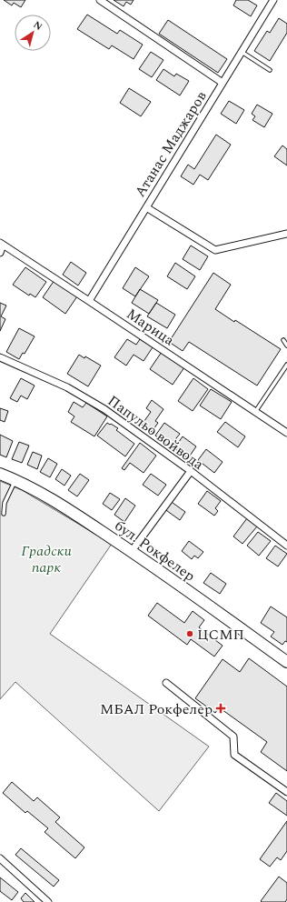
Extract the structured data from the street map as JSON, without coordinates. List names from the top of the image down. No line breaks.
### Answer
{"streets":{"main road":["бул. Рокфелер"],"street":["Атанас Маджаров","Марица","Папульо войвода"]},"crossings":[["Атанас Маджаров","Марица"]],"parks":["Градски парк"],"places":{"other":["ЦСМП"],"health":["МБАЛ Рокфелер"]},"north":"top right"}
